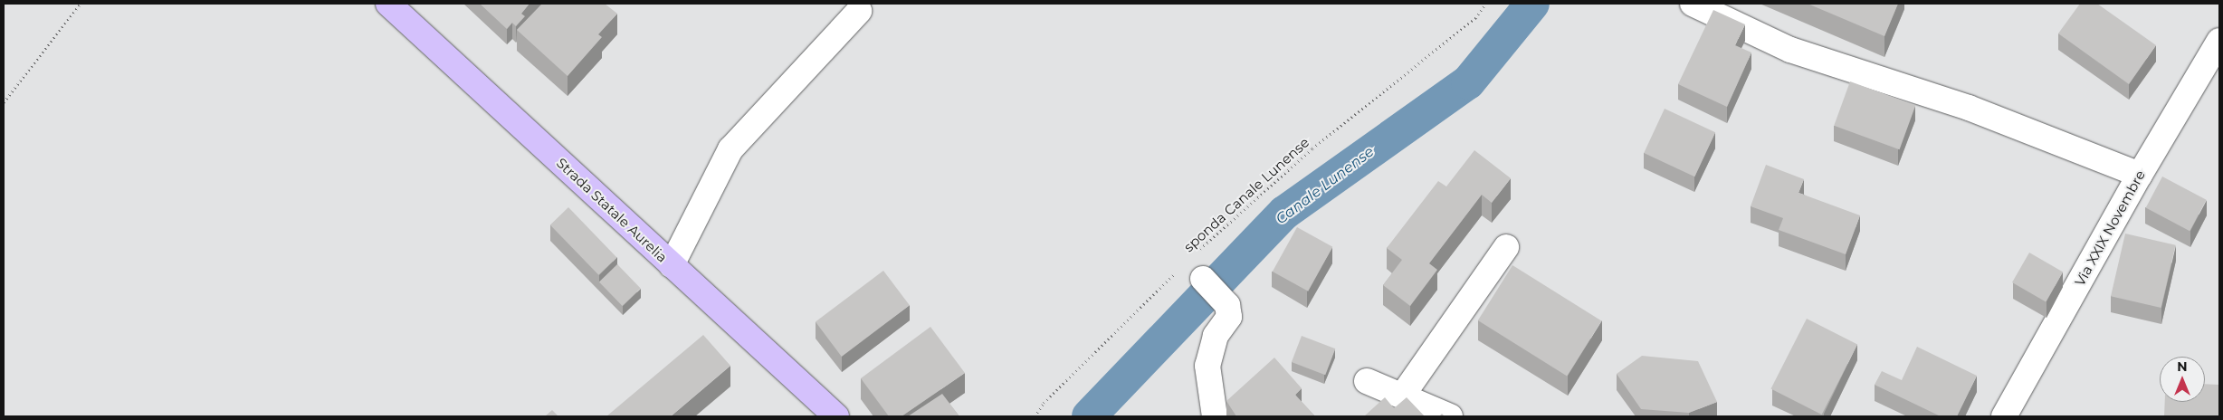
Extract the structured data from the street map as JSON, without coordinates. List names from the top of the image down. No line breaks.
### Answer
{"streets":{"main road":["Strada Statale Aurelia"],"street":["Via XXIX Novembre"],"path":["sponda Canale Lunense"]},"water":["Canale Lunense"],"north":"top"}
